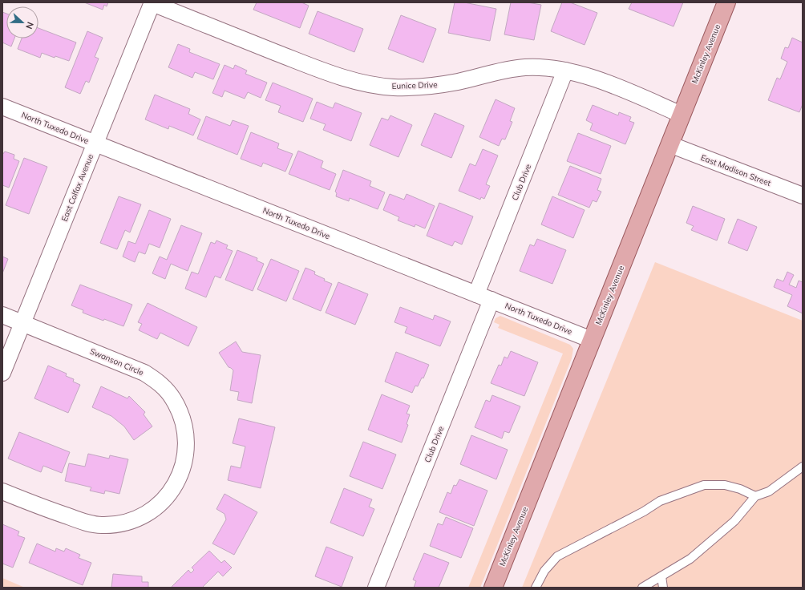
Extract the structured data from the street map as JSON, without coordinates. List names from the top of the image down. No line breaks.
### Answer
{"streets":{"main road":["McKinley Avenue"],"street":["Eunice Drive","North Tuxedo Drive","East Madison Street","Club Drive","East Colfax Avenue","Swanson Circle"]},"crossings":[["McKinley Avenue","Eunice Drive"],["McKinley Avenue","North Tuxedo Drive"],["McKinley Avenue","East Madison Street"],["Eunice Drive","Club Drive"],["Eunice Drive","East Colfax Avenue"],["North Tuxedo Drive","Club Drive"],["North Tuxedo Drive","East Colfax Avenue"],["East Colfax Avenue","Swanson Circle"]],"north":"right"}
